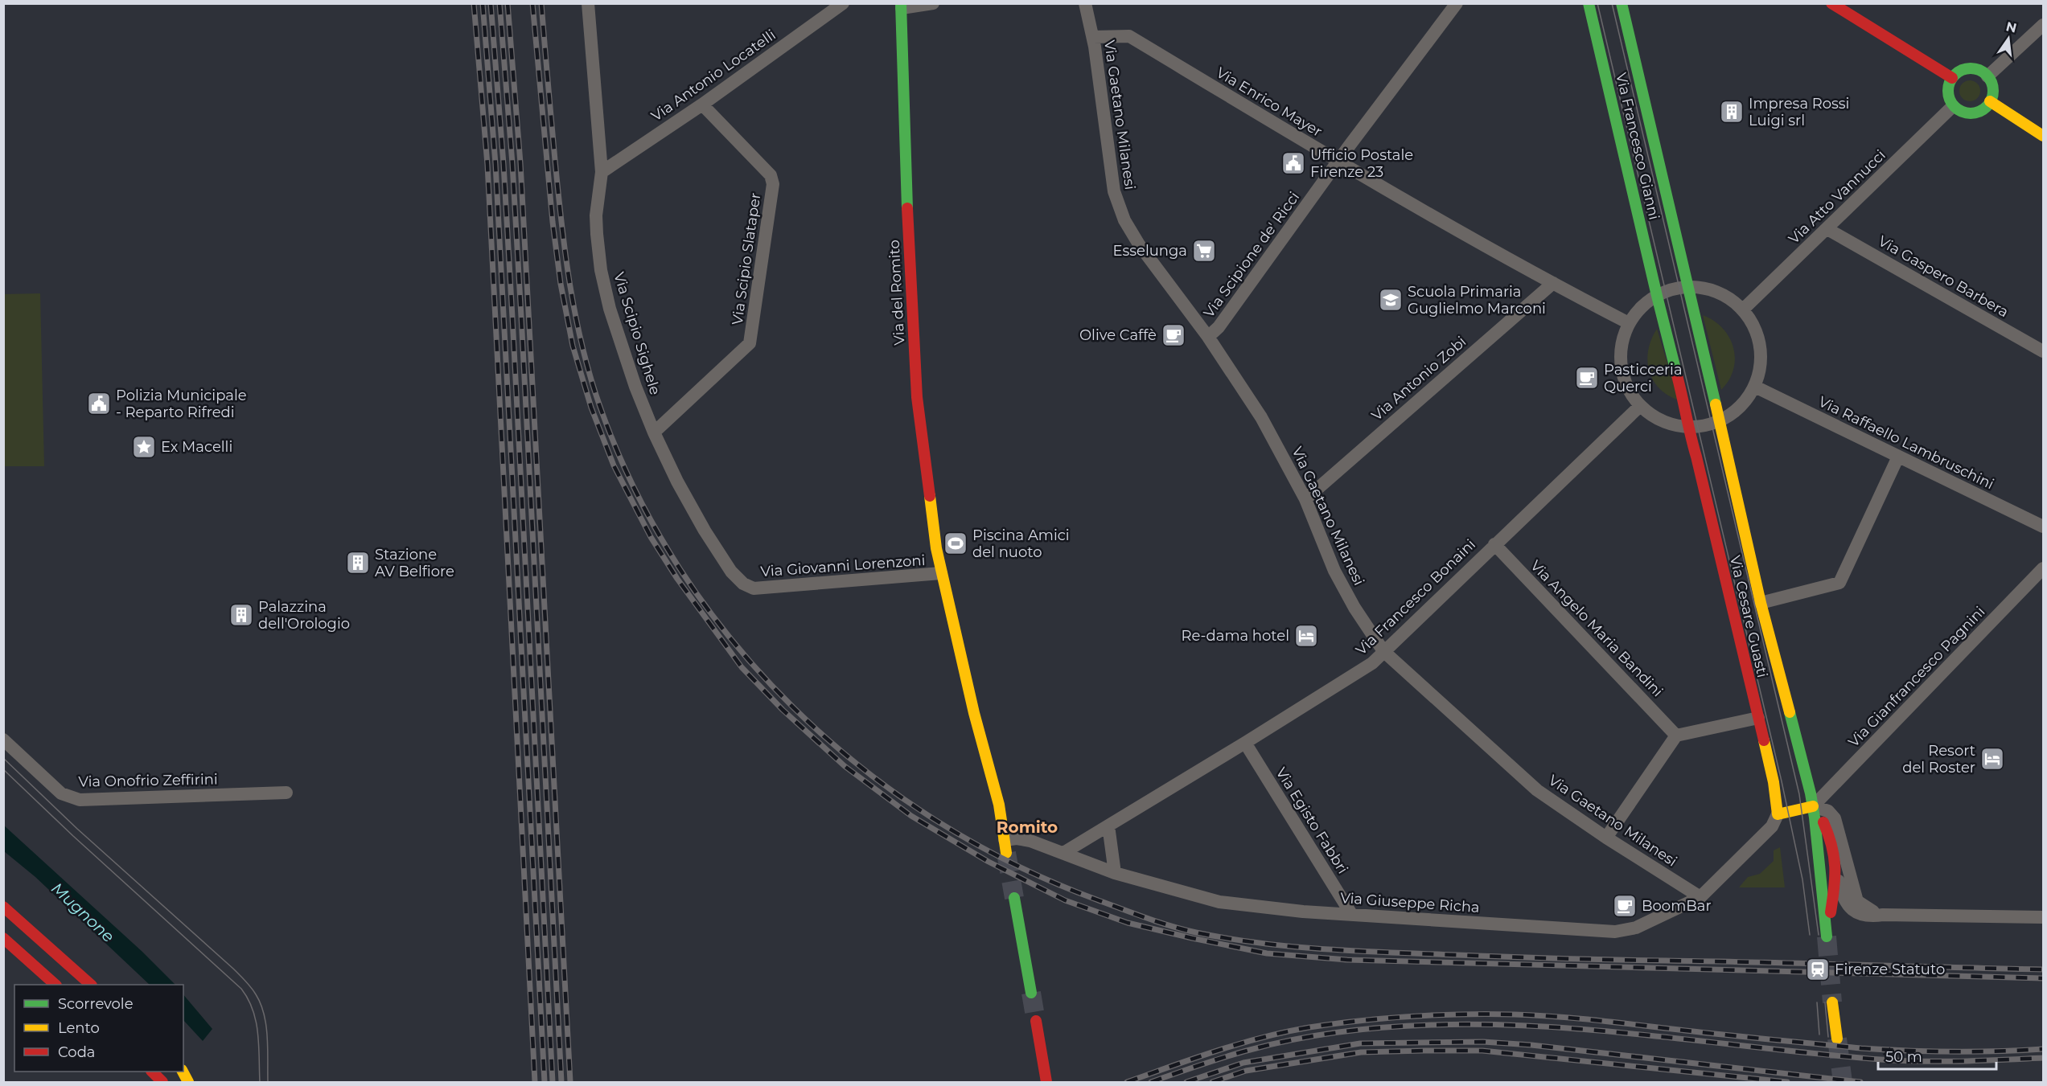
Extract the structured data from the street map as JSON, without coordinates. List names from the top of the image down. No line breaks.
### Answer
{"streets":{"street":["Via Antonio Locatelli","Via Enrico Mayer","Via Gaetano Milanesi","Via Francesco Gianni","Via Atto Vannucci","Via Scipione de' Ricci","Via Scipio Slataper","Via Gaspero Barbera","Via del Romito","Via Scipio Sighele","Via Antonio Zobi","Via Raffaello Lambruschini","Via Giovanni Lorenzoni","Via Francesco Bonaini","Via Cesare Guasti","Via Angelo Maria Bandini","Via Gianfrancesco Pagnini","Via Onofrio Zeffirini","Via Egisto Fabbri","Via Giuseppe Richa"]},"crossings":[["Via Antonio Locatelli","Via Scipio Slataper"],["Via Antonio Locatelli","Via Scipio Sighele"],["Via Enrico Mayer","Via Gaetano Milanesi"],["Via Enrico Mayer","Via Scipione de' Ricci"],["Via Enrico Mayer","Via Antonio Zobi"],["Via Gaetano Milanesi","Via Scipione de' Ricci"],["Via Gaetano Milanesi","Via Antonio Zobi"],["Via Gaetano Milanesi","Via Francesco Bonaini"],["Via Gaetano Milanesi","Via Giuseppe Richa"],["Via Francesco Gianni","Via Cesare Guasti"],["Via Atto Vannucci","Via Gaspero Barbera"],["Via Scipio Slataper","Via Scipio Sighele"],["Via del Romito","Via Giovanni Lorenzoni"],["Via del Romito","Via Giuseppe Richa"],["Via Scipio Sighele","Via Giovanni Lorenzoni"],["Via Francesco Bonaini","Via Angelo Maria Bandini"],["Via Francesco Bonaini","Via Egisto Fabbri"],["Via Francesco Bonaini","Via Giuseppe Richa"],["Via Cesare Guasti","Via Gianfrancesco Pagnini"],["Via Cesare Guasti","Via Giuseppe Richa"],["Via Egisto Fabbri","Via Giuseppe Richa"]],"districts":["Romito"],"water":["Mugnone"],"places":{"building":["Impresa Rossi Luigi srl","Stazione AV Belfiore","Palazzina dell'Orologio"],"public building":["Ufficio Postale Firenze 23","Polizia Municipale - Reparto Rifredi"],"supermarket":["Esselunga"],"school or university":["Scuola Primaria Guglielmo Marconi"],"cafe":["Olive Caffè","Pasticceria Querci","BoomBar"],"place":["Ex Macelli"],"sports":["Piscina Amici del nuoto"],"hotel":["Re-dama hotel","Resort del Roster"],"station":["Firenze Statuto"]},"legend":["Scorrevole","Lento","Coda"],"scale_bar":"50 m","north":"top"}
